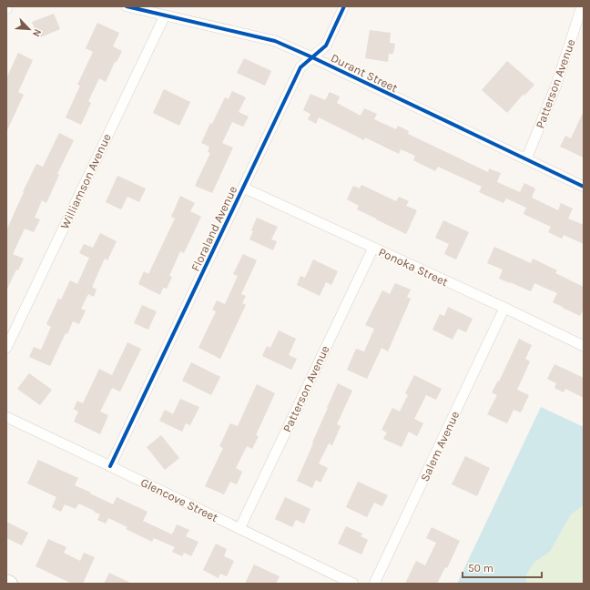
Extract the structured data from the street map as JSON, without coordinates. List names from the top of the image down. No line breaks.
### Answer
{"streets":{"street":["Durant Street","Patterson Avenue","Williamson Avenue","Floraland Avenue","Ponoka Street","Salem Avenue","Glencove Street"]},"crossings":[["Durant Street","Patterson Avenue"],["Durant Street","Williamson Avenue"],["Durant Street","Floraland Avenue"],["Patterson Avenue","Ponoka Street"],["Patterson Avenue","Glencove Street"],["Floraland Avenue","Ponoka Street"],["Floraland Avenue","Glencove Street"],["Ponoka Street","Salem Avenue"]],"scale_bar":"50 m","north":"bottom right"}
